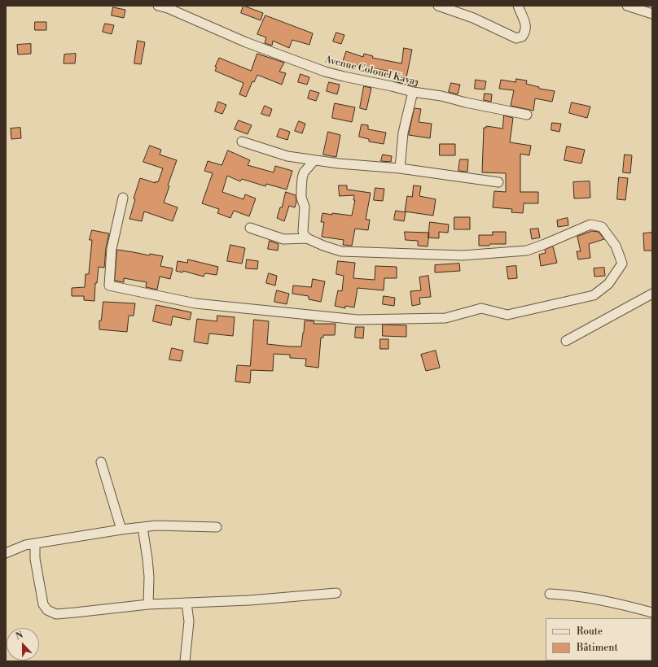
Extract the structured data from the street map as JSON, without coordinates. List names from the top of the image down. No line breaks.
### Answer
{"streets":{"street":["Avenue Colonel Kaya"]},"legend":["Route","Bâtiment"],"north":"top"}
